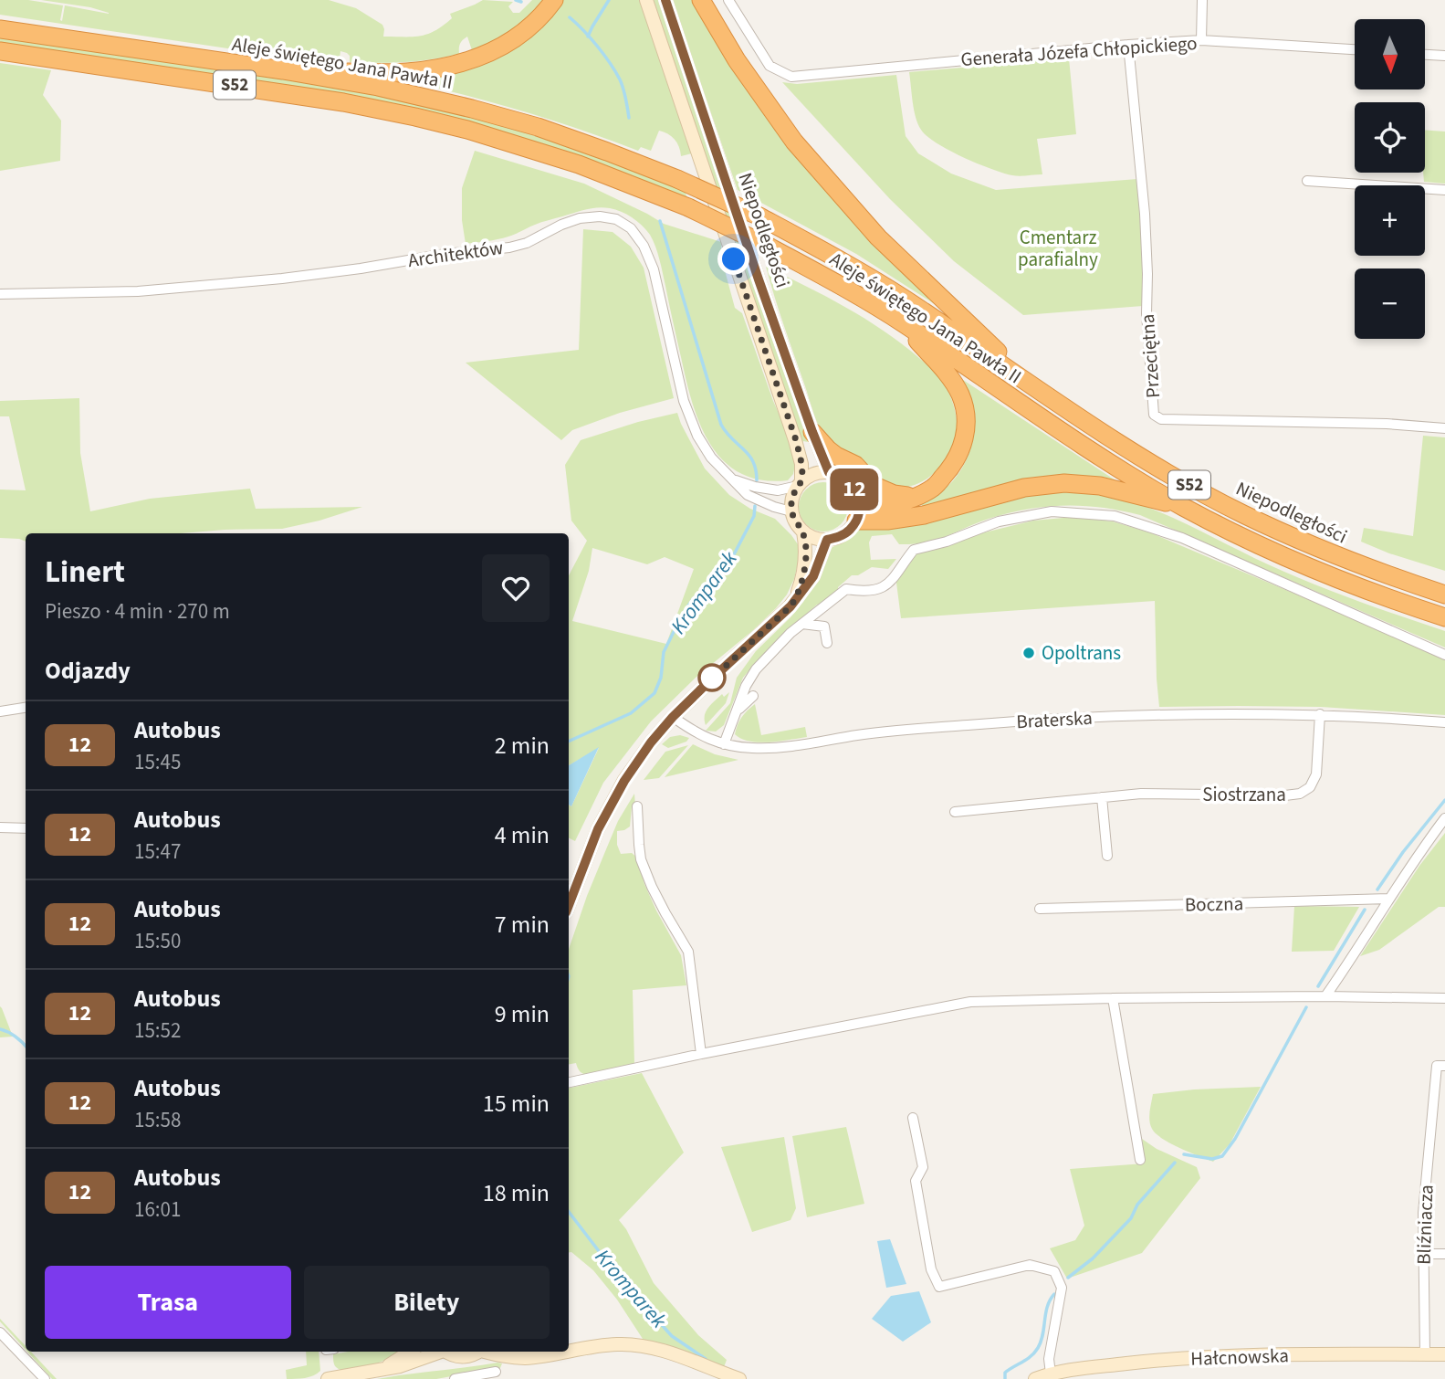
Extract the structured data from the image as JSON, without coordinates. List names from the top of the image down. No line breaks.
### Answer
{"streets":{"highway":["Aleje świętego Jana Pawła II","S52","Niepodległości"],"street":["Generała Józefa Chłopickiego","Architektów","Przeciętna","Braterska","Siostrzana","Boczna","Bliźniacza","Hałcnowska"]},"crossings":[["Generała Józefa Chłopickiego","Przeciętna"],["Aleje świętego Jana Pawła II","S52"],["Aleje świętego Jana Pawła II","Niepodległości"],["Niepodległości","Architektów"],["Braterska","Siostrzana"],["Bliźniacza","Hałcnowska"]],"water":["Kromparek"],"parks":["Cmentarz parafialny"],"places":["Opoltrans"],"lines":["bus line 12"],"north":"bottom","page":{"on_map":"12","map_buttons":["+","−"],"heading":[["Linert","Pieszo · 4 min · 270 m"],"Odjazdy"],"list":[{"mark":"12","name":"Autobus","note":"15:45","value":"2 min"},{"mark":"12","name":"Autobus","note":"15:47","value":"4 min"},{"mark":"12","name":"Autobus","note":"15:50","value":"7 min"},{"mark":"12","name":"Autobus","note":"15:52","value":"9 min"},{"mark":"12","name":"Autobus","note":"15:58","value":"15 min"},{"mark":"12","name":"Autobus","note":"16:01","value":"18 min"}],"buttons":["Trasa","Bilety"]}}
